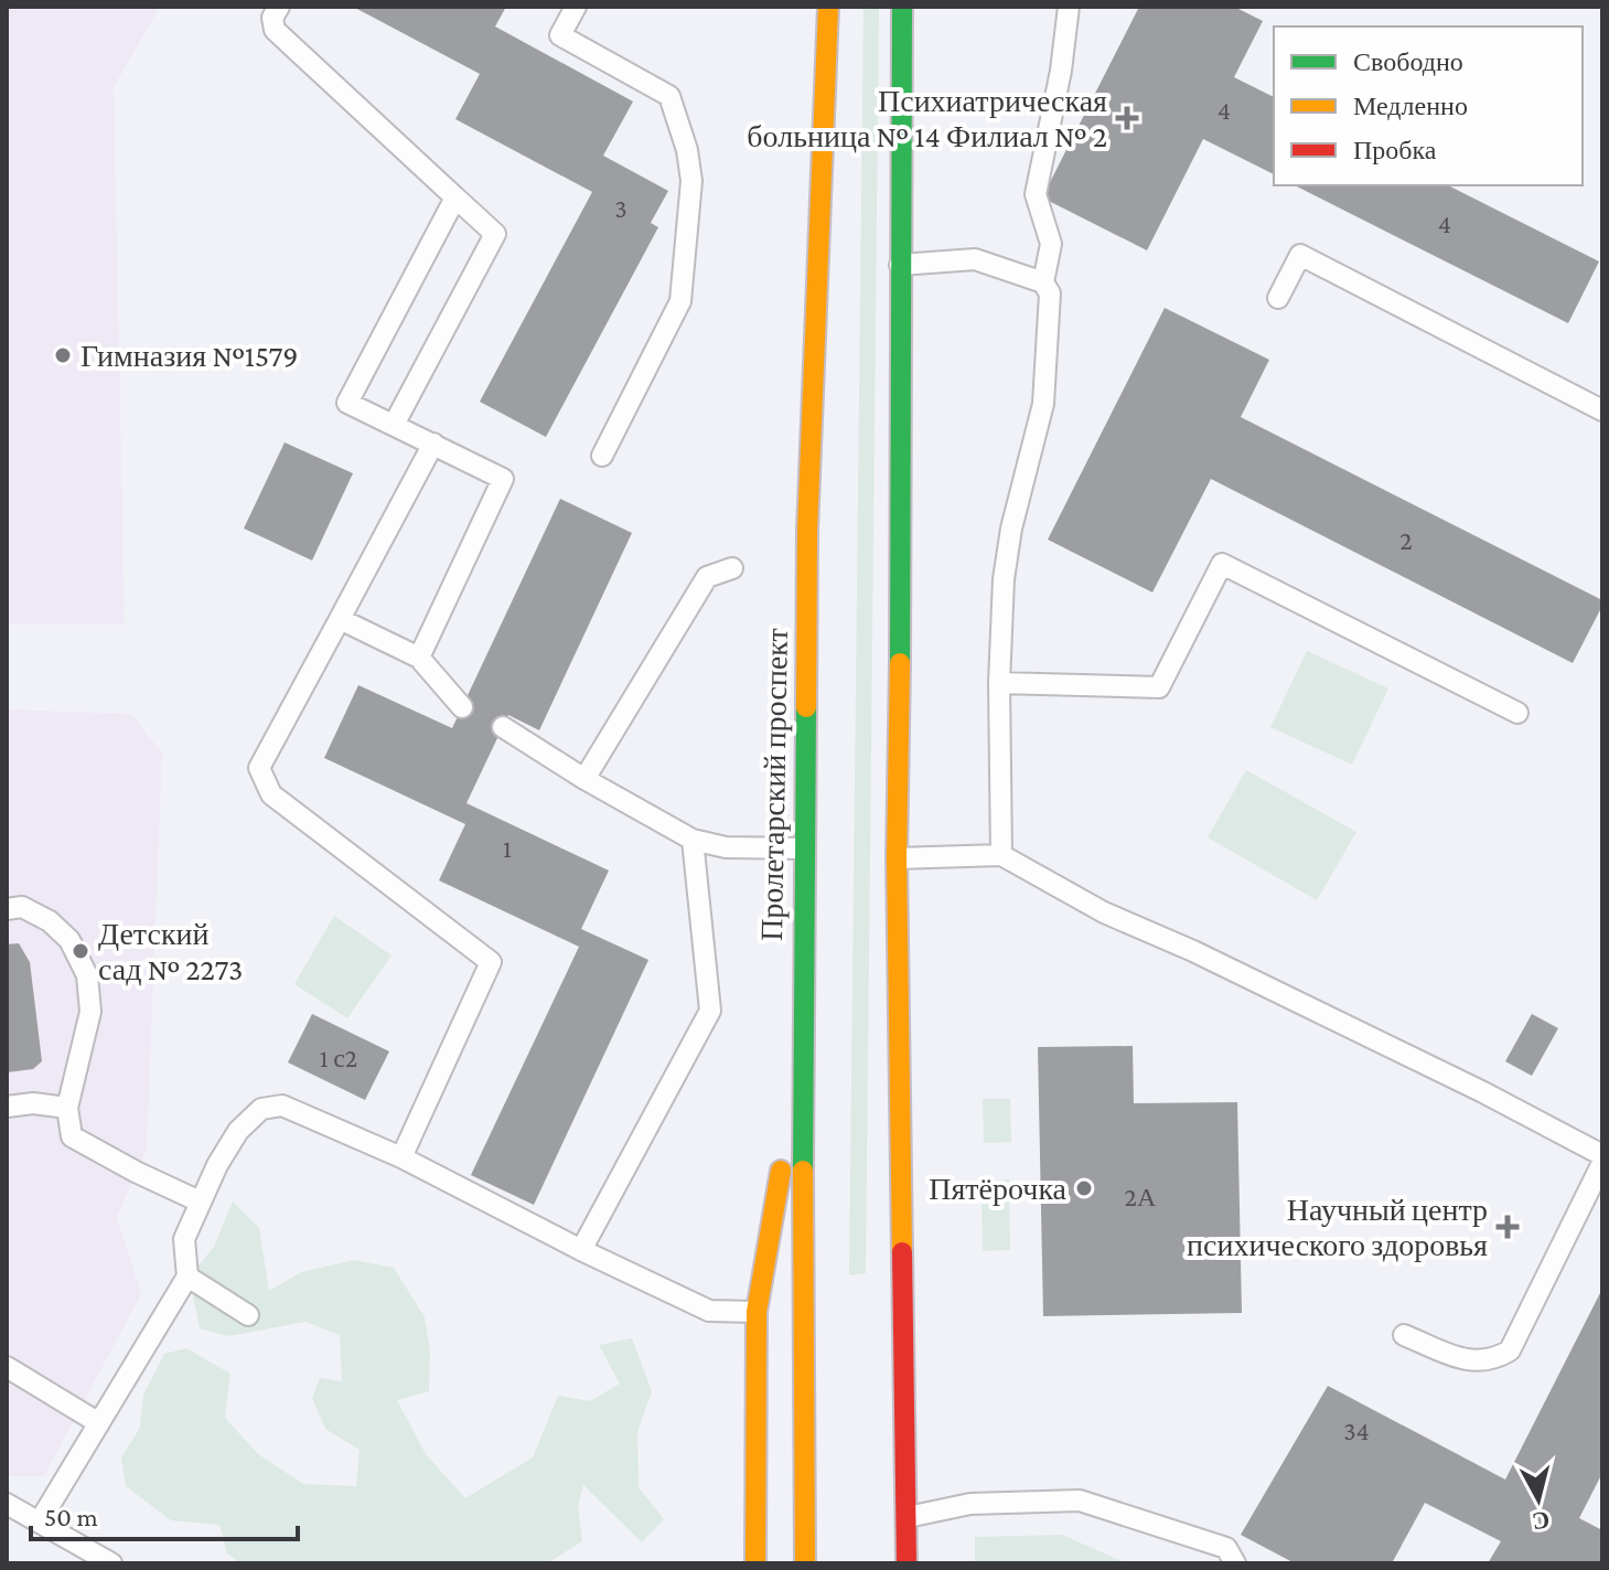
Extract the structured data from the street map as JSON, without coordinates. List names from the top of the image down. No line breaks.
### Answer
{"streets":{"main road":["Пролетарский проспект"]},"places":{"health":["Психиатрическая больница № 14 Филиал № 2","Научный центр психического здоровья"],"other":["Гимназия №1579","Детский сад № 2273","Пятёрочка"]},"house_numbers":["4","3","4","2","1","1 с2","2А","34"],"legend":["Свободно","Медленно","Пробка"],"scale_bar":"50 m","north":"bottom"}
